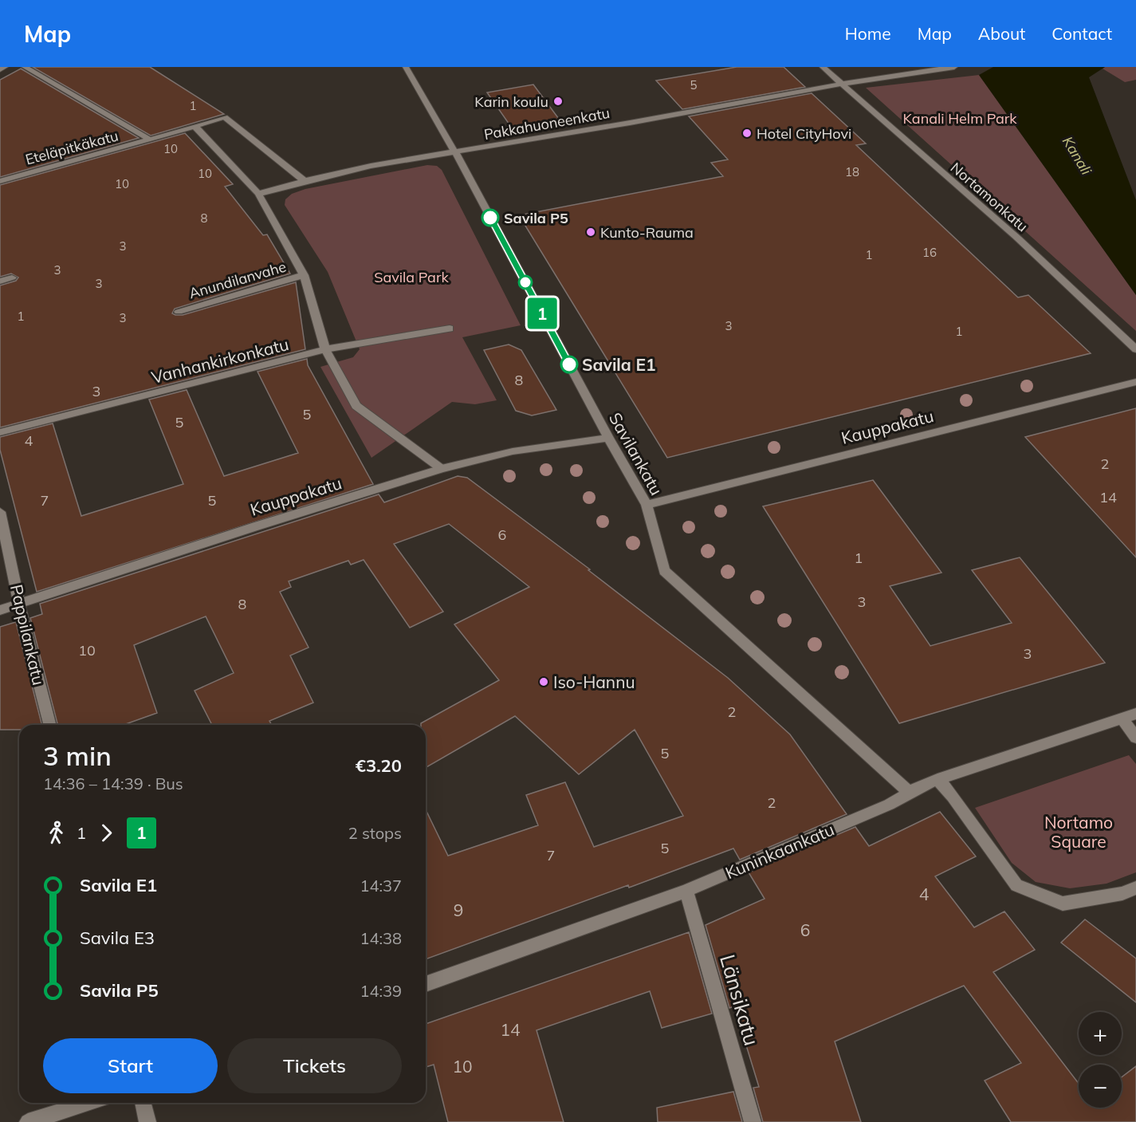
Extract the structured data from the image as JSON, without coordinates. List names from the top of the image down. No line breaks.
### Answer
{"streets":{"street":["Pakkahuoneenkatu","Eteläpitkäkatu","Nortamonkatu","Anundilanvahe","Vanhankirkonkatu","Kauppakatu","Savilankatu","Pappilankatu","Kuninkaankatu","Länsikatu"]},"crossings":[["Pakkahuoneenkatu","Eteläpitkäkatu"],["Pakkahuoneenkatu","Nortamonkatu"],["Pakkahuoneenkatu","Savilankatu"],["Kauppakatu","Savilankatu"],["Kauppakatu","Pappilankatu"],["Savilankatu","Kuninkaankatu"],["Kuninkaankatu","Länsikatu"]],"water":["Kanali"],"parks":["Kanali Helm Park","Savila Park","Nortamo Square"],"places":["Karin koulu","Hotel CityHovi","Savila P5","Kunto-Rauma","Savila E1","Iso-Hannu"],"lines":["bus line 1"],"house_numbers":["5","1","10","18","10","10","8","3","16","1","3","3","1","3","3","1","8","3","5","5","4","2","14","7","5","6","1","3","8","10","3","2","5","2","5","7","4","9","6","14","10"],"page":{"header":"Map","nav":["Home","Map","About","Contact"],"on_map":"1","heading":["3 min","14:36 – 14:39 · Bus","€3.20"],"legs":["1","1","2 stops"],"list":[{"name":"Savila E1","value":"14:37"},{"name":"Savila E3","value":"14:38"},{"name":"Savila P5","value":"14:39"}],"map_buttons":["+","−"],"buttons":["Start","Tickets"]}}
